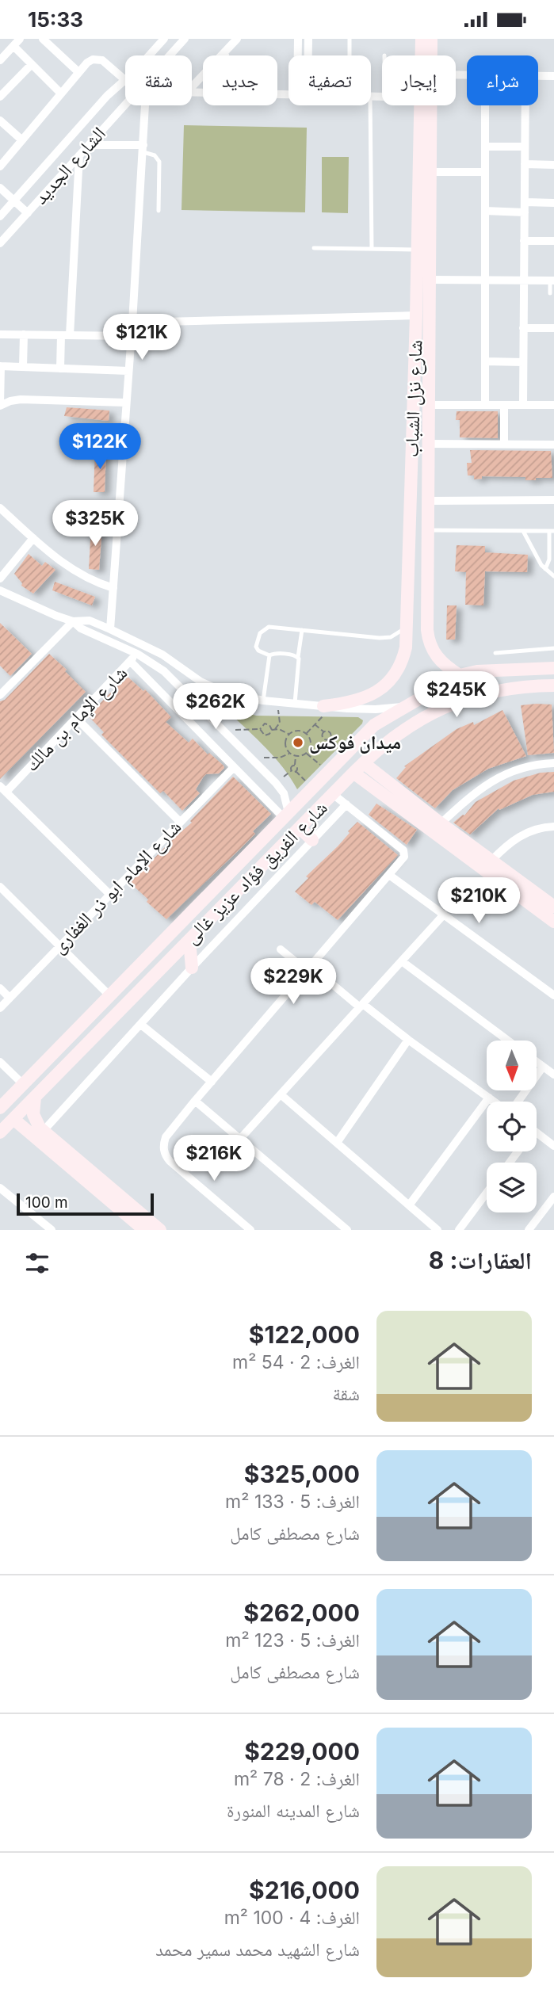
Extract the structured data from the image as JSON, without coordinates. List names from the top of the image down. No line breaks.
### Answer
{"streets":{"street":["الشارع الجديد","شارع نزل الشباب","شارع الإمام بن مالك","شارع الفريق فؤاد عزيز غالى","شارع الإمام ابو ذر الغفارى"]},"crossings":[["شارع نزل الشباب","شارع الفريق فؤاد عزيز غالى"]],"places":["ميدان فوكس"],"scale_bar":"100 m","north":"bottom","page":{"status":"15:33","chip":["شراء","إيجار","تصفية","جديد","شقة"],"price":["$121K","$122K","$325K","$245K","$262K","$210K","$229K","$216K"],"scale":"100 m","heading":"العقارات: 8","list":[{"name":"$122,000","note":"الغرف: 2 · 54 m² · شقة"},{"name":"$325,000","note":"الغرف: 5 · 133 m² · شارع مصطفى كامل"},{"name":"$262,000","note":"الغرف: 5 · 123 m² · شارع مصطفى كامل"},{"name":"$229,000","note":"الغرف: 2 · 78 m² · شارع المدينه المنورة"},{"name":"$216,000","note":"الغرف: 4 · 100 m² · شارع الشهيد محمد سمير محمد"}]}}
